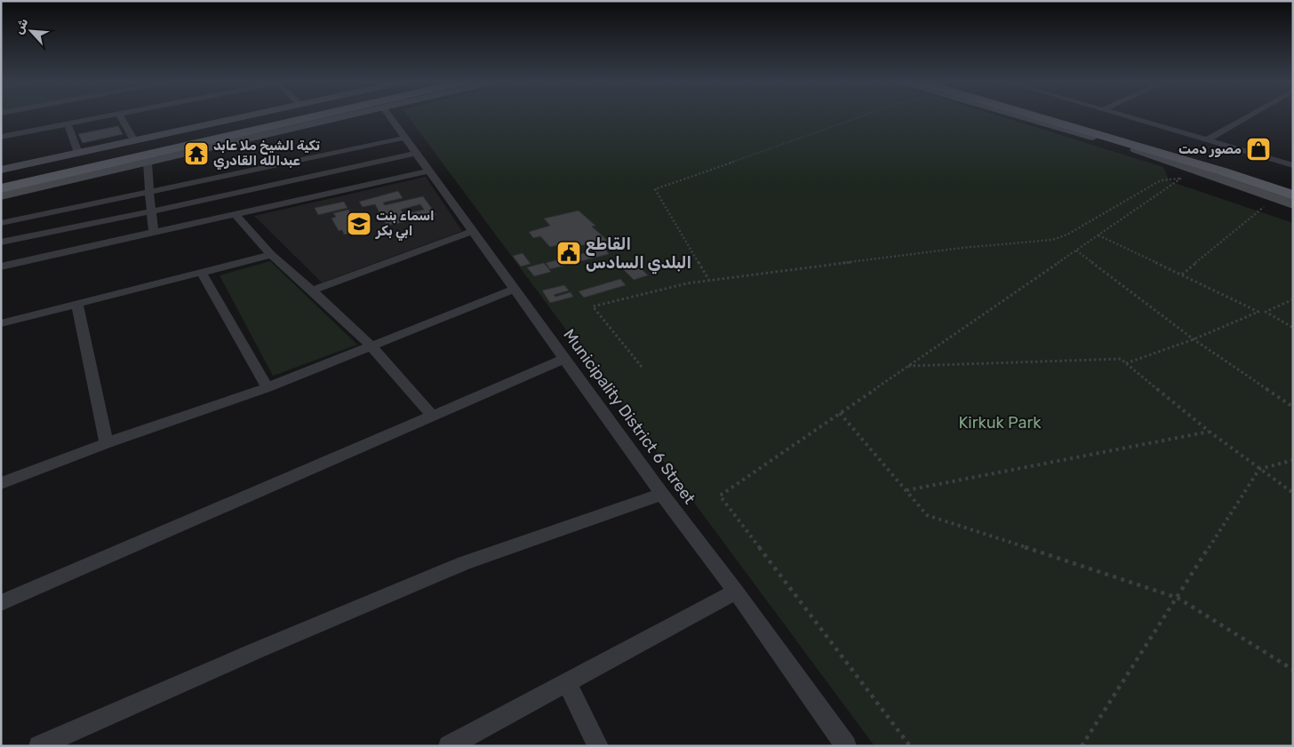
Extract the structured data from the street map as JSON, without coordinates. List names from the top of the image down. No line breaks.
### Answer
{"streets":{"street":["Municipality District 6 Street"]},"parks":["Kirkuk Park"],"places":{"shop":["مصور دمت"],"temple":["تكية الشيخ ملا عابد عبدالله القادري"],"school or university":["اسماء بنت ابي بكر"],"public building":["القاطع البلدي السادس"]},"north":"top left"}
